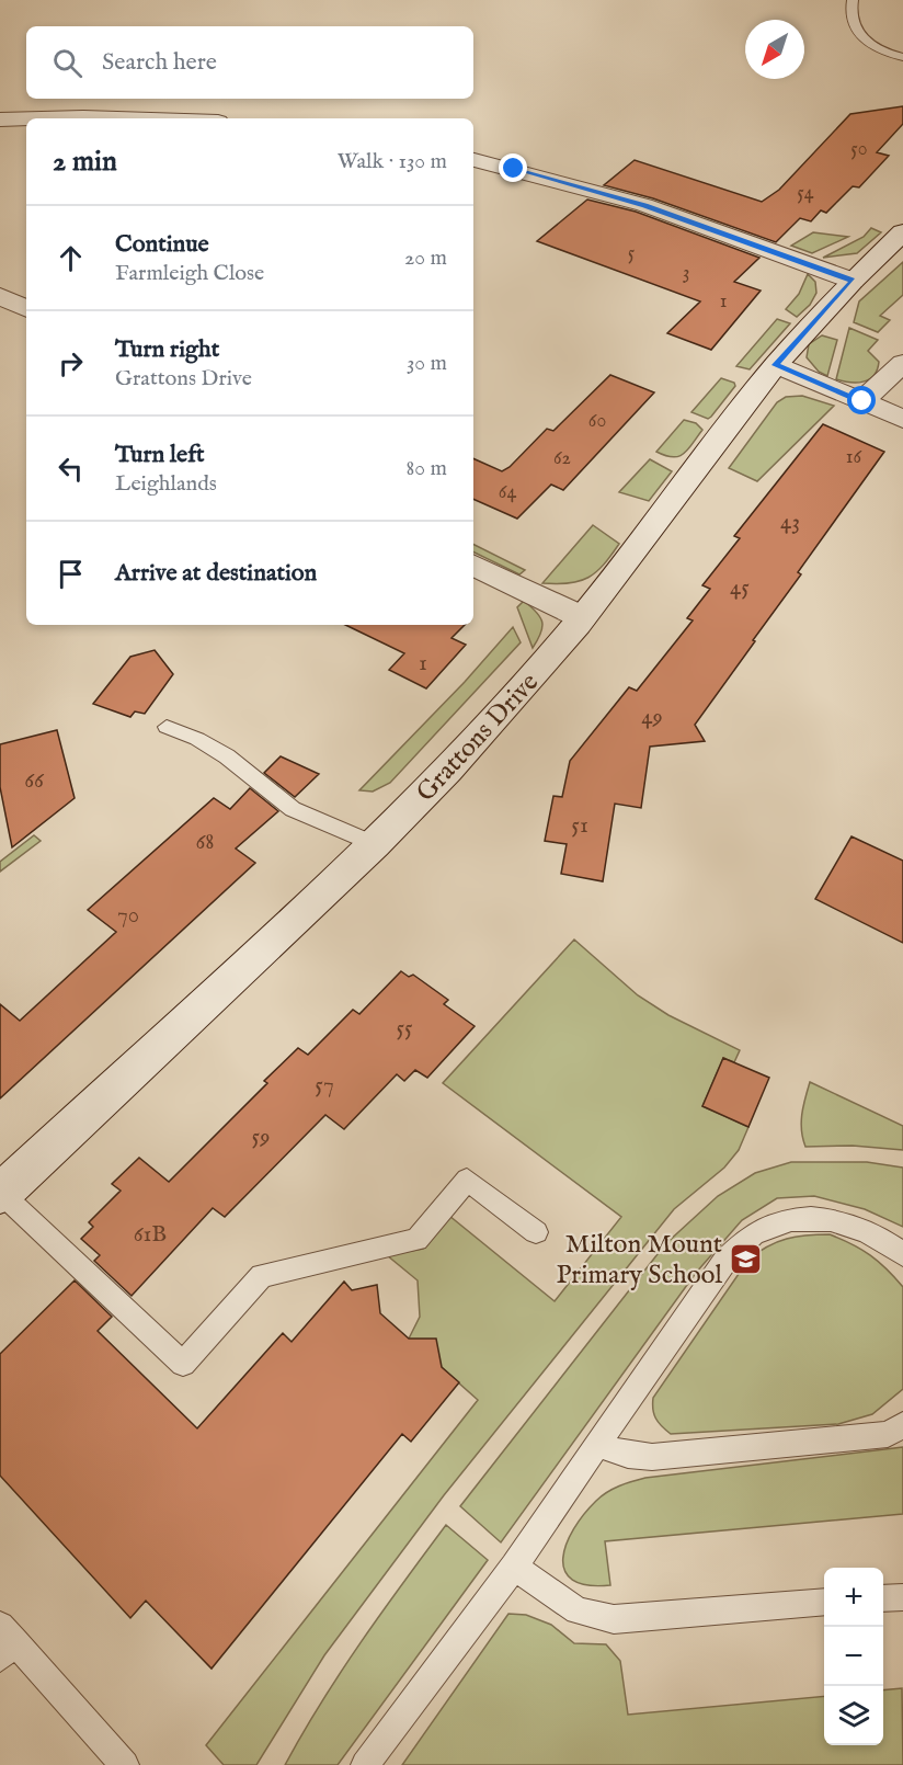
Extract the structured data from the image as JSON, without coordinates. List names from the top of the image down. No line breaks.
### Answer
{"streets":{"street":["Grattons Drive"]},"places":{"school or university":["Milton Mount Primary School"]},"house_numbers":["50","54","5","3","1","60","16","62","64","43","45","1","49","66","51","68","70","55","57","59","61B"],"north":"bottom left","page":{"search":"Search here","heading":["2 min","Walk · 130 m"],"list":[["Continue","Farmleigh Close","20 m"],["Turn right","Grattons Drive","30 m"],["Turn left","Leighlands","80 m"],"Arrive at destination"],"map_buttons":["+","−"]}}
